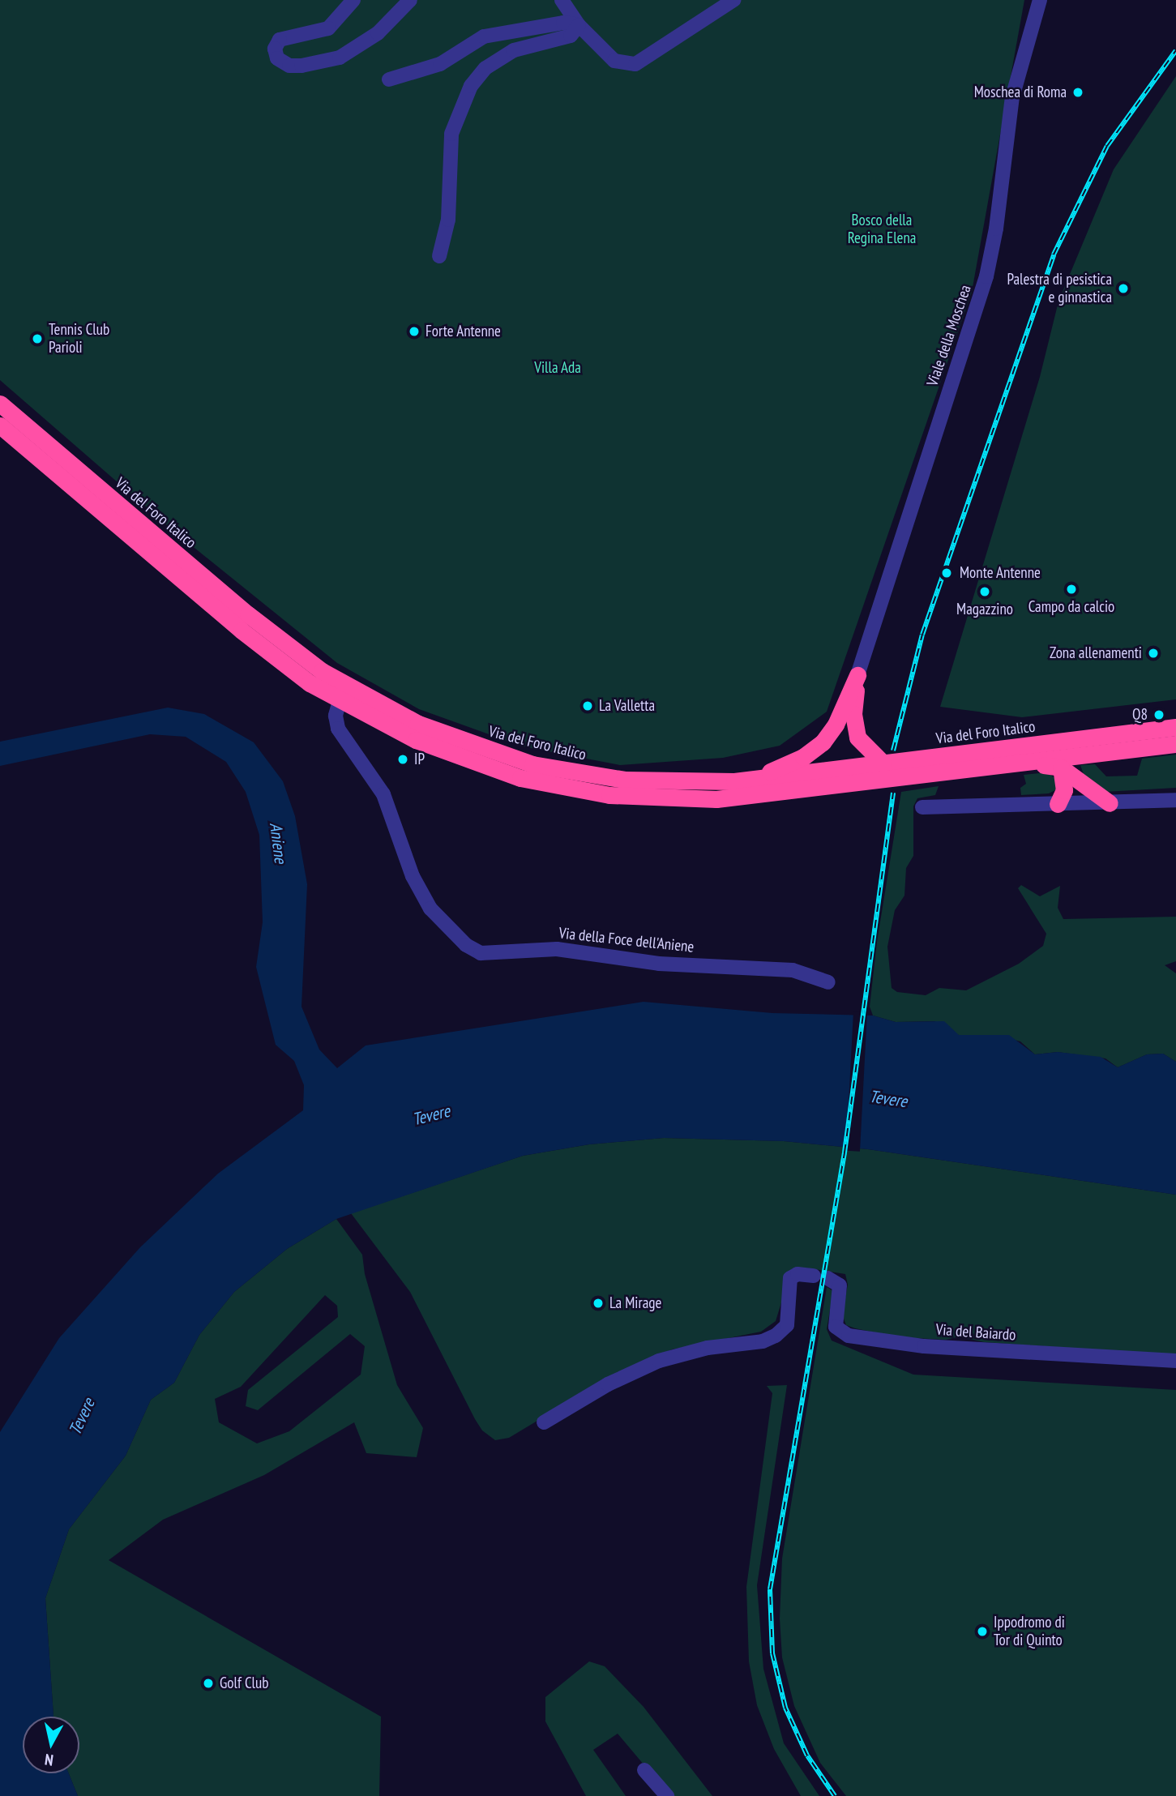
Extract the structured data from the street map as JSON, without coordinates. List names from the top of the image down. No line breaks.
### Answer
{"streets":{"highway":["Via del Foro Italico"],"street":["Viale della Moschea","Via della Foce dell'Aniene","Via del Baiardo"]},"water":["Aniene","Tevere"],"parks":["Bosco della Regina Elena","Villa Ada"],"places":["Moschea di Roma","Palestra di pesistica e ginnastica","Forte Antenne","Tennis Club Parioli","Monte Antenne","Campo da calcio","Magazzino","Zona allenamenti","La Valletta","Q8","IP","La Mirage","Ippodromo di Tor di Quinto","Golf Club"],"north":"bottom"}
